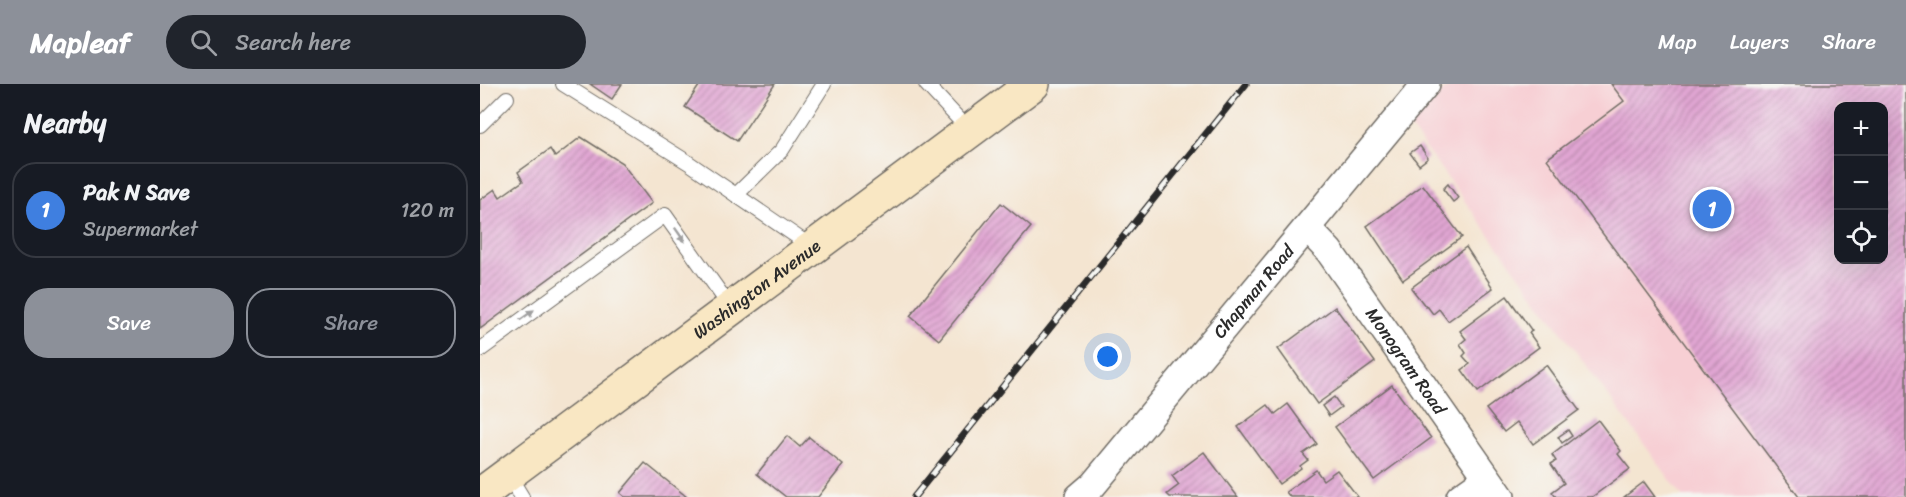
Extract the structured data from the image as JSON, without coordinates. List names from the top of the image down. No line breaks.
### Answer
{"streets":{"main road":["Washington Avenue"],"street":["Chapman Road","Monogram Road"]},"crossings":[["Chapman Road","Monogram Road"]],"page":{"header":"Mapleaf","search":"Search here","nav":["Map","Layers","Share"],"heading":"Nearby","map_buttons":["+","−"],"list":[{"mark":"1","name":"Pak N Save","note":"Supermarket","value":"120 m"}],"pins":"1","buttons":["Save","Share"]}}
